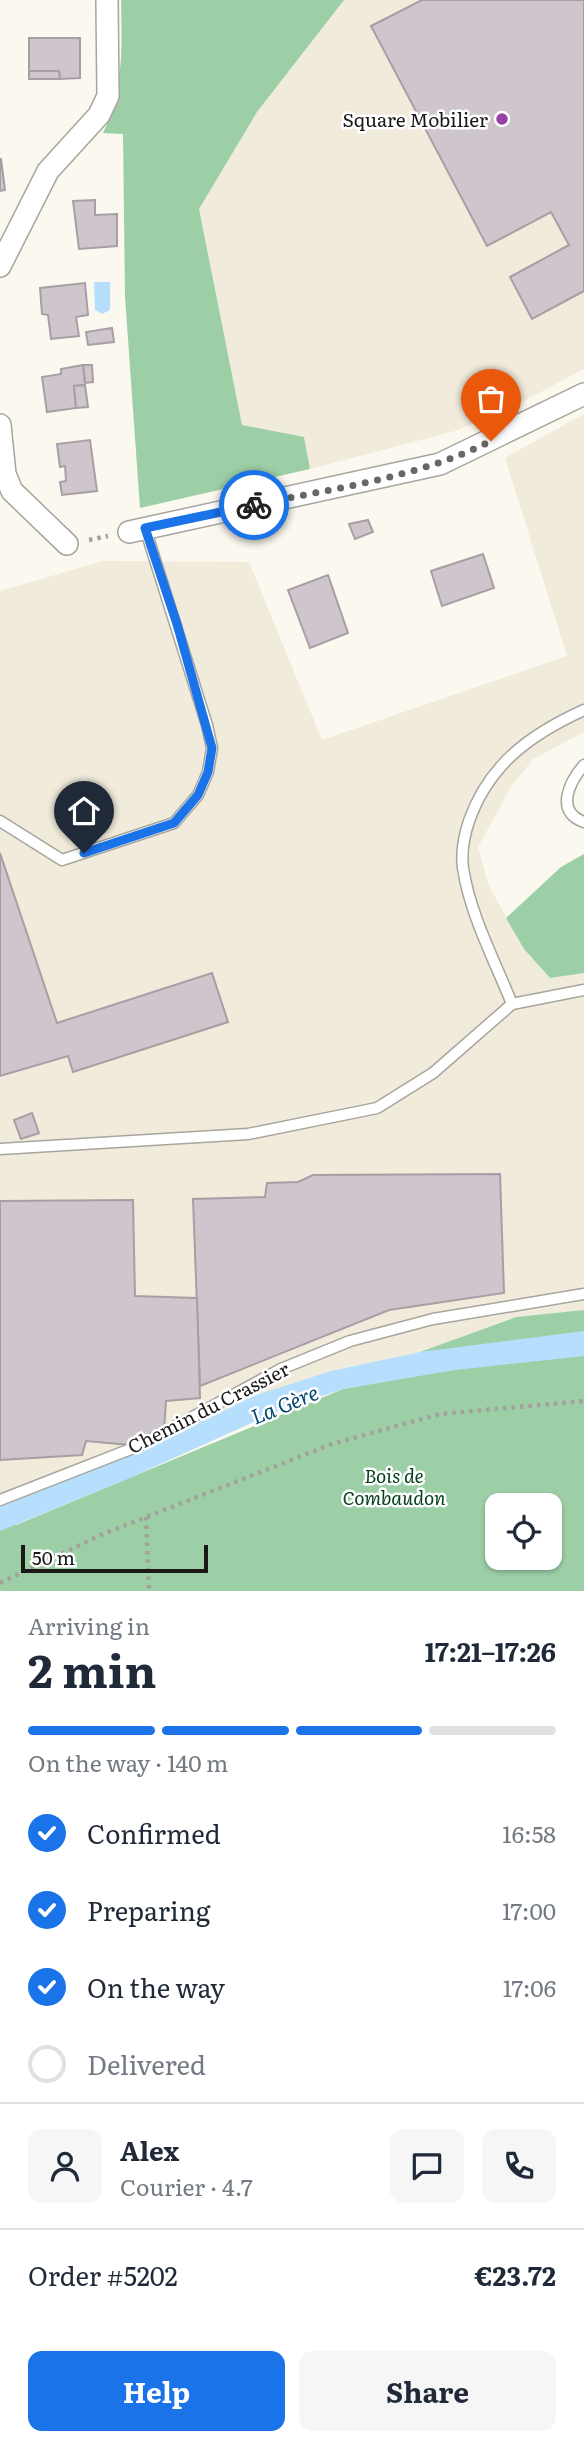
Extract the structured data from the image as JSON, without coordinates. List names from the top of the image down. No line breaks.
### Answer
{"streets":{"lane":["Chemin du Crassier"]},"water":["La Gère"],"parks":["Bois de Combaudon"],"places":["Square Mobilier"],"scale_bar":"50 m","page":{"scale":"50 m","heading":["2 min","Arriving in","17:21–17:26"],"panel":["Alex","Courier · 4.7","Order #5202","€23.72"],"bar":"On the way · 140 m","list":[["Confirmed","16:58"],["Preparing","17:00"],["On the way","17:06"],"Delivered"],"buttons":["Help","Share"]}}
